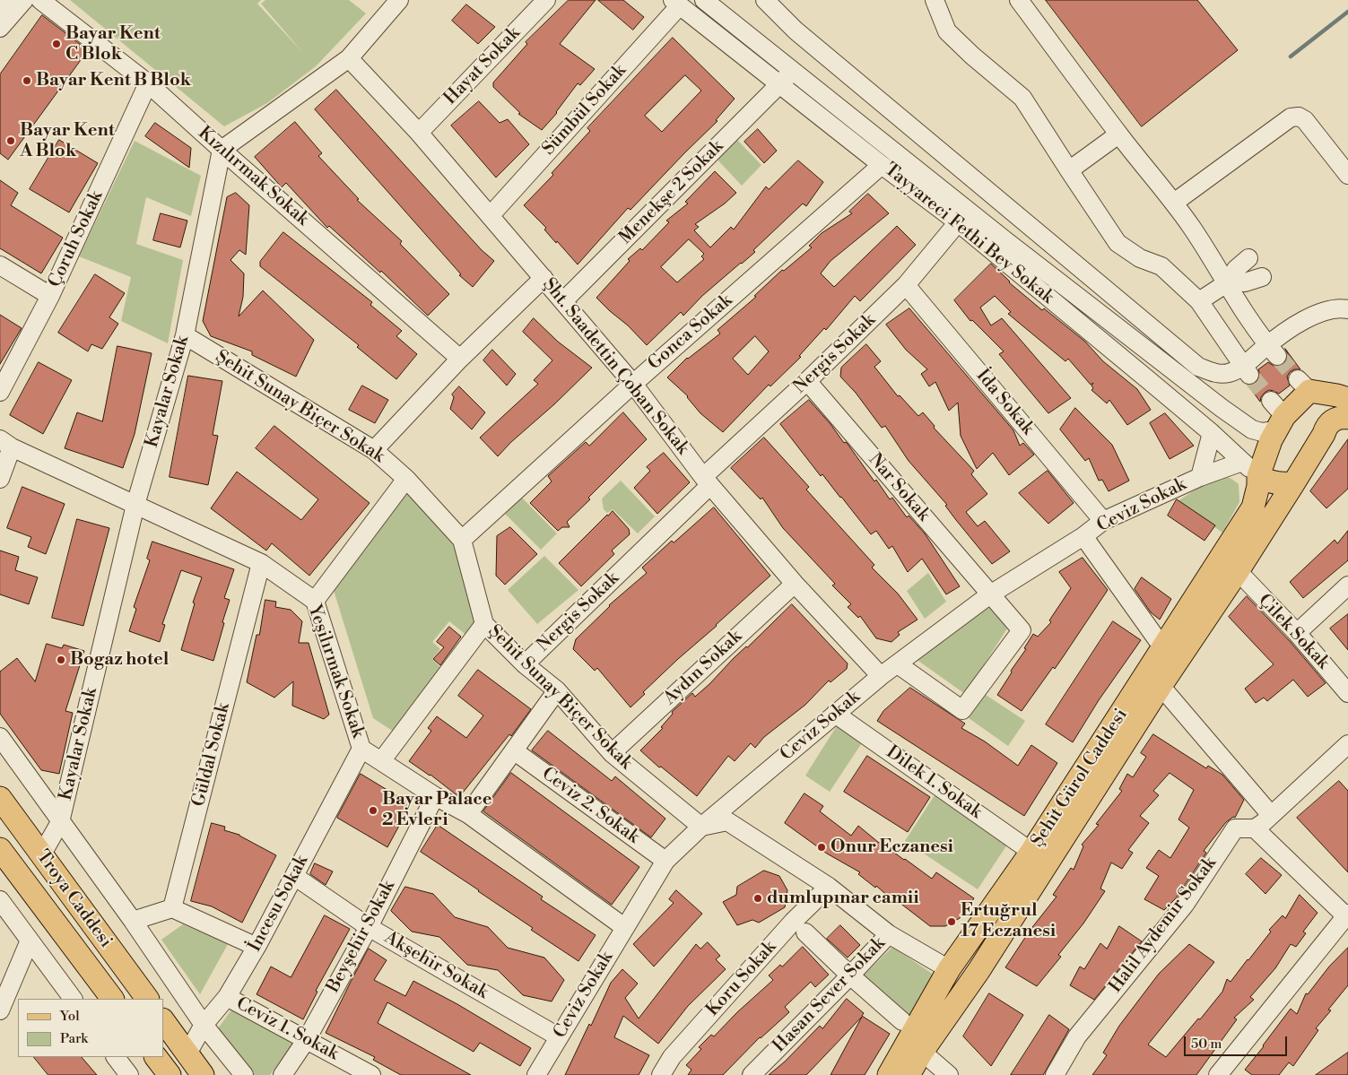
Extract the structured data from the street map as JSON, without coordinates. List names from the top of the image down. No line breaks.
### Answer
{"streets":{"main road":["Şehit Gürol Caddesi","Troya Caddesi"],"street":["Hayat Sokak","Sümbül Sokak","Kızılırmak Sokak","Menekşe 2 Sokak","Tayyareci Fethi Bey Sokak","Çoruh Sokak","Gonca Sokak","Nergis Sokak","Şht. Saadettin Çoban Sokak","Kayalar Sokak","İda Sokak","Şehit Sunay Biçer Sokak","Nar Sokak","Ceviz Sokak","Çilek Sokak","Aydın Sokak","Yeşilırmak Sokak","Güldal Sokak","Dilek 1. Sokak","Ceviz 2. Sokak","İncesu Sokak","Halil Aydemir Sokak","Beyşehir Sokak","Akşehir Sokak","Koru Sokak","Hasan Sever Sokak","Ceviz 1. Sokak"]},"crossings":[["Hayat Sokak","Şht. Saadettin Çoban Sokak"],["Sümbül Sokak","Tayyareci Fethi Bey Sokak"],["Sümbül Sokak","Şht. Saadettin Çoban Sokak"],["Kızılırmak Sokak","Çoruh Sokak"],["Kızılırmak Sokak","Kayalar Sokak"],["Menekşe 2 Sokak","Tayyareci Fethi Bey Sokak"],["Menekşe 2 Sokak","Şht. Saadettin Çoban Sokak"],["Tayyareci Fethi Bey Sokak","Gonca Sokak"],["Tayyareci Fethi Bey Sokak","Nergis Sokak"],["Tayyareci Fethi Bey Sokak","Ceviz Sokak"],["Tayyareci Fethi Bey Sokak","Şehit Gürol Caddesi"],["Gonca Sokak","Şht. Saadettin Çoban Sokak"],["Gonca Sokak","Şehit Sunay Biçer Sokak"],["Nergis Sokak","Şht. Saadettin Çoban Sokak"],["Nergis Sokak","İda Sokak"],["Nergis Sokak","Şehit Sunay Biçer Sokak"],["Nergis Sokak","Nar Sokak"],["Şht. Saadettin Çoban Sokak","Ceviz Sokak"],["Şht. Saadettin Çoban Sokak","Aydın Sokak"],["Kayalar Sokak","Şehit Sunay Biçer Sokak"],["Kayalar Sokak","Yeşilırmak Sokak"],["Kayalar Sokak","Troya Caddesi"],["İda Sokak","Ceviz Sokak"],["Şehit Sunay Biçer Sokak","Ceviz Sokak"],["Şehit Sunay Biçer Sokak","Aydın Sokak"],["Nar Sokak","Ceviz Sokak"],["Ceviz Sokak","Yeşilırmak Sokak"],["Ceviz Sokak","Şehit Gürol Caddesi"],["Ceviz Sokak","Dilek 1. Sokak"],["Ceviz Sokak","Ceviz 2. Sokak"],["Ceviz Sokak","Akşehir Sokak"],["Çilek Sokak","Şehit Gürol Caddesi"],["Yeşilırmak Sokak","Güldal Sokak"],["Yeşilırmak Sokak","İncesu Sokak"],["Yeşilırmak Sokak","Beyşehir Sokak"],["Şehit Gürol Caddesi","Dilek 1. Sokak"],["İncesu Sokak","Akşehir Sokak"],["İncesu Sokak","Ceviz 1. Sokak"],["Beyşehir Sokak","Akşehir Sokak"],["Beyşehir Sokak","Ceviz 1. Sokak"]],"places":["Bayar Kent C Blok","Bayar Kent B Blok","Bayar Kent A Blok","Bogaz hotel","Bayar Palace 2 Evleri","Onur Eczanesi","dumlupınar camii","Ertuğrul 17 Eczanesi"],"legend":["Yol","Park"],"scale_bar":"50 m"}
